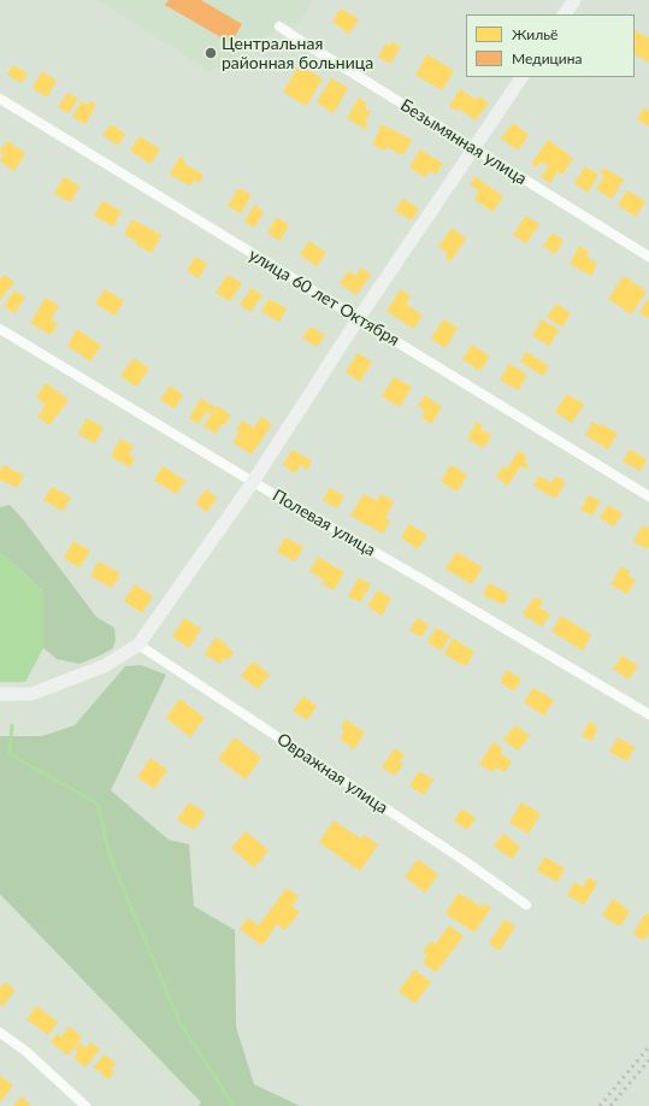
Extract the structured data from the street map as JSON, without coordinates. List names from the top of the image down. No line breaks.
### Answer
{"streets":{"street":["Безымянная улица","улица 60 лет Октября","Полевая улица","Овражная улица"]},"places":["Центральная районная больница"],"legend":["Жильё","Медицина"]}
